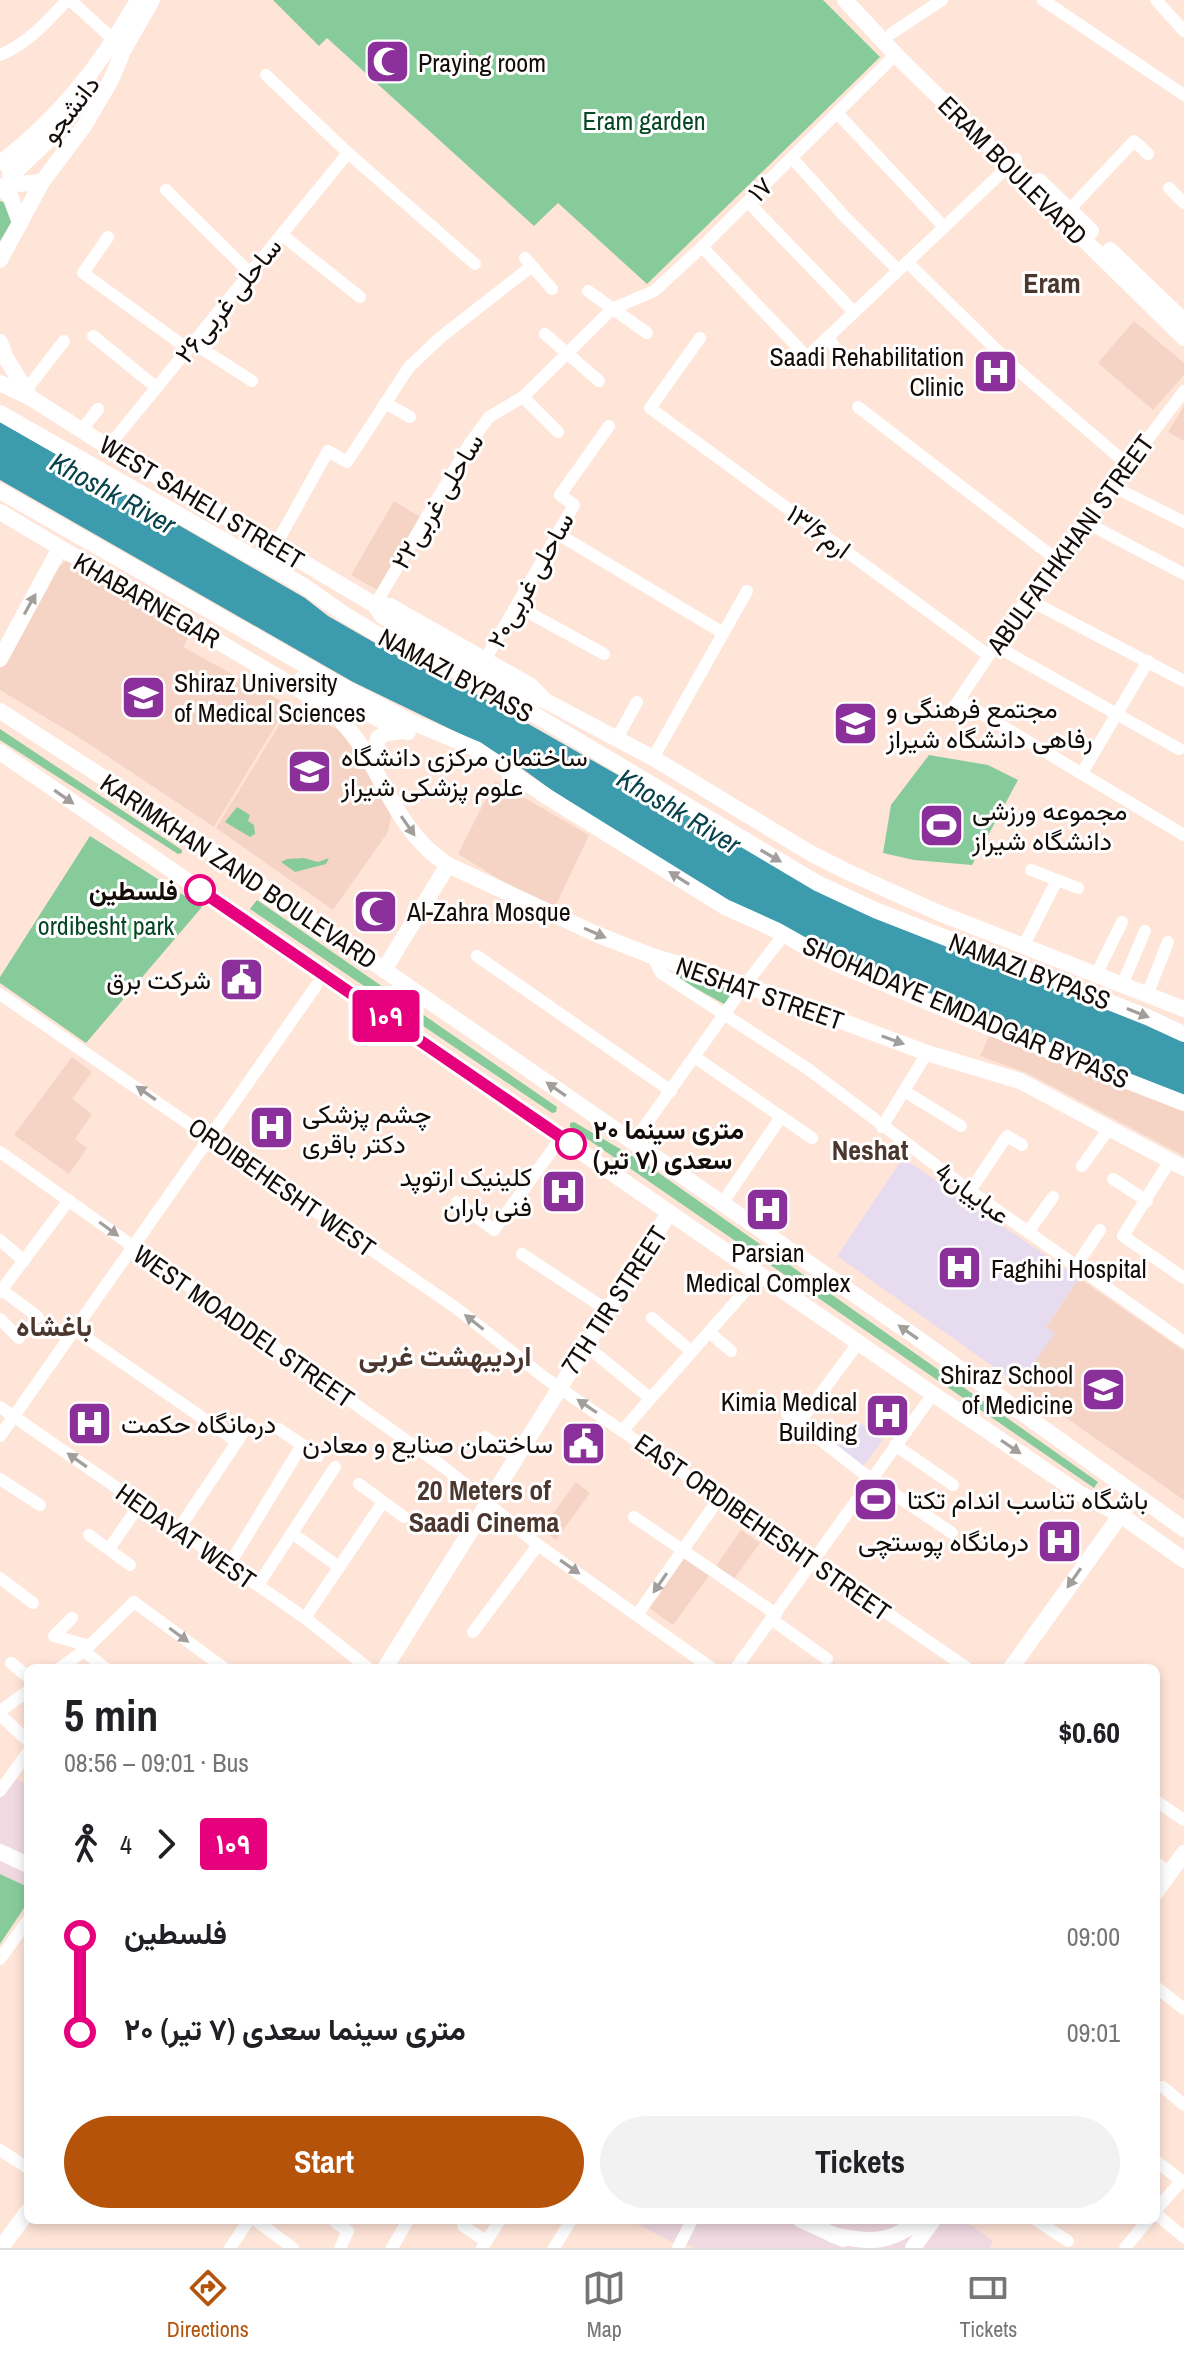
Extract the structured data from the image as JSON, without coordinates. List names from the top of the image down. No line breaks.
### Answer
{"streets":{"main road":["دانشجو","ERAM BOULEVARD","WEST SAHELI STREET","KHABARNEGAR","NAMAZI BYPASS","KARIMKHAN ZAND BOULEVARD","NESHAT STREET","SHOHADAYE EMDADGAR BYPASS","7TH TIR STREET"],"street":["۱۷","ساحلی غربی۲۶","ساحلی غربی۲۲","۱۳/۶ارم","ABULFATHKHANI STREET","ساحلی غربی۲۰","ORDIBEHESHT WEST","عباییان4","WEST MOADDEL STREET","EAST ORDIBEHESHT STREET","HEDAYAT WEST"]},"crossings":[["ERAM BOULEVARD","۱۷"],["۱۷","ساحلی غربی۲۲"],["ساحلی غربی۲۶","WEST SAHELI STREET"],["ساحلی غربی۲۲","WEST SAHELI STREET"],["WEST SAHELI STREET","ساحلی غربی۲۰"],["۱۳/۶ارم","ABULFATHKHANI STREET"],["KHABARNEGAR","NESHAT STREET"],["KARIMKHAN ZAND BOULEVARD","7TH TIR STREET"],["NESHAT STREET","عباییان4"],["ORDIBEHESHT WEST","7TH TIR STREET"],["ORDIBEHESHT WEST","EAST ORDIBEHESHT STREET"],["7TH TIR STREET","WEST MOADDEL STREET"],["7TH TIR STREET","EAST ORDIBEHESHT STREET"]],"one_way":["NESHAT STREET","SHOHADAYE EMDADGAR BYPASS","ORDIBEHESHT WEST"],"districts":["Eram","Neshat","باغشاه","اردیبهشت غربی","20 Meters of Saadi Cinema"],"water":["Khoshk River"],"parks":["Eram garden","ordibesht park"],"places":{"mosque":["Praying room","Al-Zahra Mosque"],"hospital":["Saadi Rehabilitation Clinic","چشم پزشکی دکتر باقری","کلینیک ارتوپد فنی باران","Parsian Medical Complex","Faghihi Hospital","Kimia Medical Building","درمانگاه حکمت","درمانگاه پوستچی"],"school or university":["Shiraz University of Medical Sciences","مجتمع فرهنگی و رفاهی دانشگاه شیراز","ساختمان مرکزی دانشگاه علوم پزشکی شیراز","Shiraz School of Medicine"],"sports":["مجموعه ورزشی دانشگاه شیراز","باشگاه تناسب اندام تکتا"],"other":["فلسطین","۲۰ متری سینما سعدی (۷ تیر)"],"public building":["شرکت برق","ساختمان صنایع و معادن"]},"lines":["bus line ۱۰۹"],"page":{"on_map":"۱۰۹","heading":["5 min","08:56 – 09:01 · Bus","$0.60"],"legs":["4","۱۰۹"],"list":[{"name":"فلسطین","value":"09:00"},{"name":"۲۰ متری سینما سعدی (۷ تیر)","value":"09:01"}],"buttons":["Start","Tickets"],"tabs":["Directions","Map","Tickets"]}}
